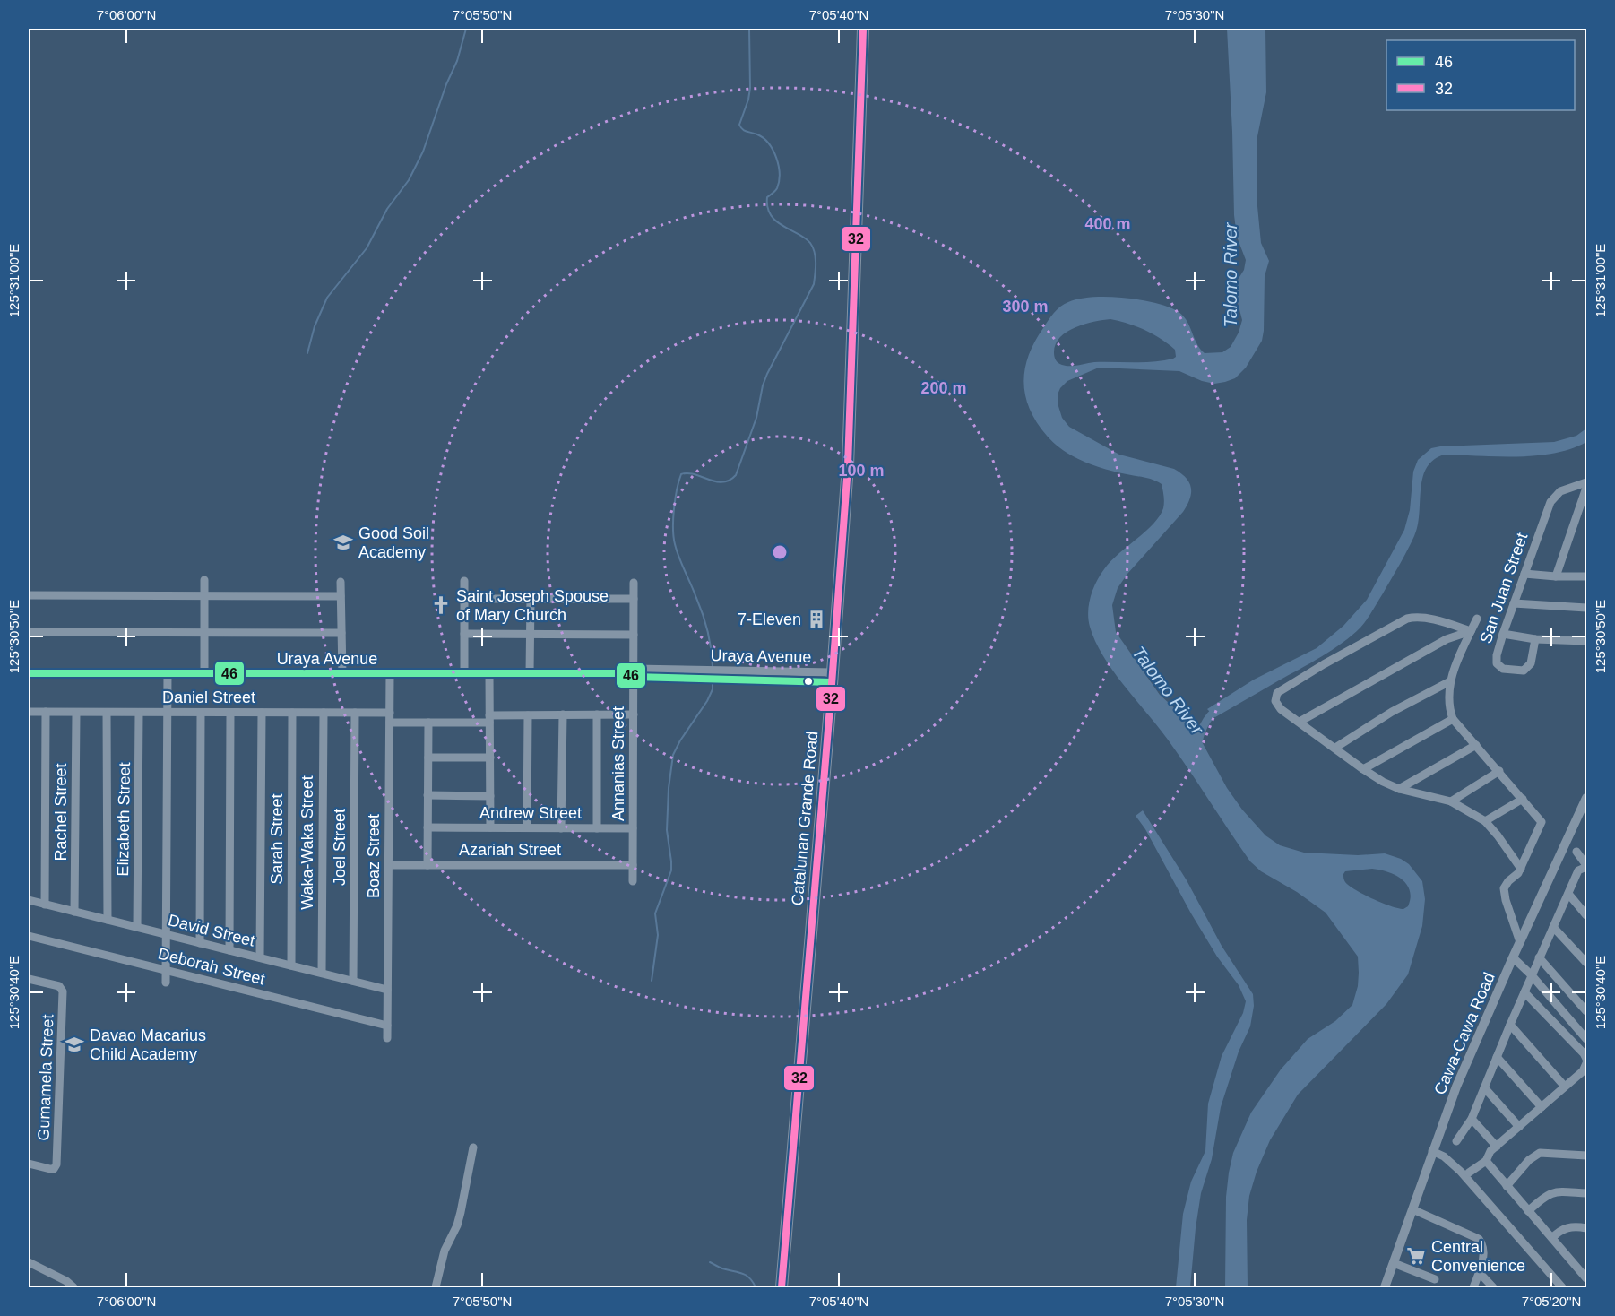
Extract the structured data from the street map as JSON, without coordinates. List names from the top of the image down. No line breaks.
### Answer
{"streets":{"main road":["Catalunan Grande Road"],"street":["San Juan Street","Uraya Avenue","Daniel Street","Annanias Street","Rachel Street","Andrew Street","Elizabeth Street","Sarah Street","Waka-Waka Street","Joel Street","Azariah Street","Boaz Street","David Street","Deborah Street","Cawa-Cawa Road","Gumamela Street"]},"crossings":[["Uraya Avenue","Annanias Street"],["Uraya Avenue","Catalunan Grande Road"],["Uraya Avenue","Boaz Street"],["Daniel Street","Rachel Street"],["Daniel Street","Elizabeth Street"],["Daniel Street","Sarah Street"],["Daniel Street","Waka-Waka Street"],["Daniel Street","Joel Street"],["Daniel Street","Boaz Street"],["Annanias Street","Andrew Street"],["Annanias Street","Azariah Street"],["Rachel Street","David Street"],["Elizabeth Street","David Street"],["Sarah Street","David Street"],["Waka-Waka Street","David Street"],["Joel Street","David Street"],["Azariah Street","Boaz Street"],["Boaz Street","David Street"],["Boaz Street","Deborah Street"]],"water":["Talomo River"],"places":{"school or university":["Good Soil Academy","Davao Macarius Child Academy"],"church":["Saint Joseph Spouse of Mary Church"],"building":["7-Eleven"],"supermarket":["Central Convenience"]},"lines":["transit line 32","transit line 46"],"legend":["46","32"],"coordinates":["7°06'00\"N","7°05'50\"N","7°05'40\"N","7°05'30\"N","125°31'00\"E","125°30'50\"E","125°30'40\"E","7°05'20\"N"],"rings":["400 m","300 m","200 m","100 m"]}
